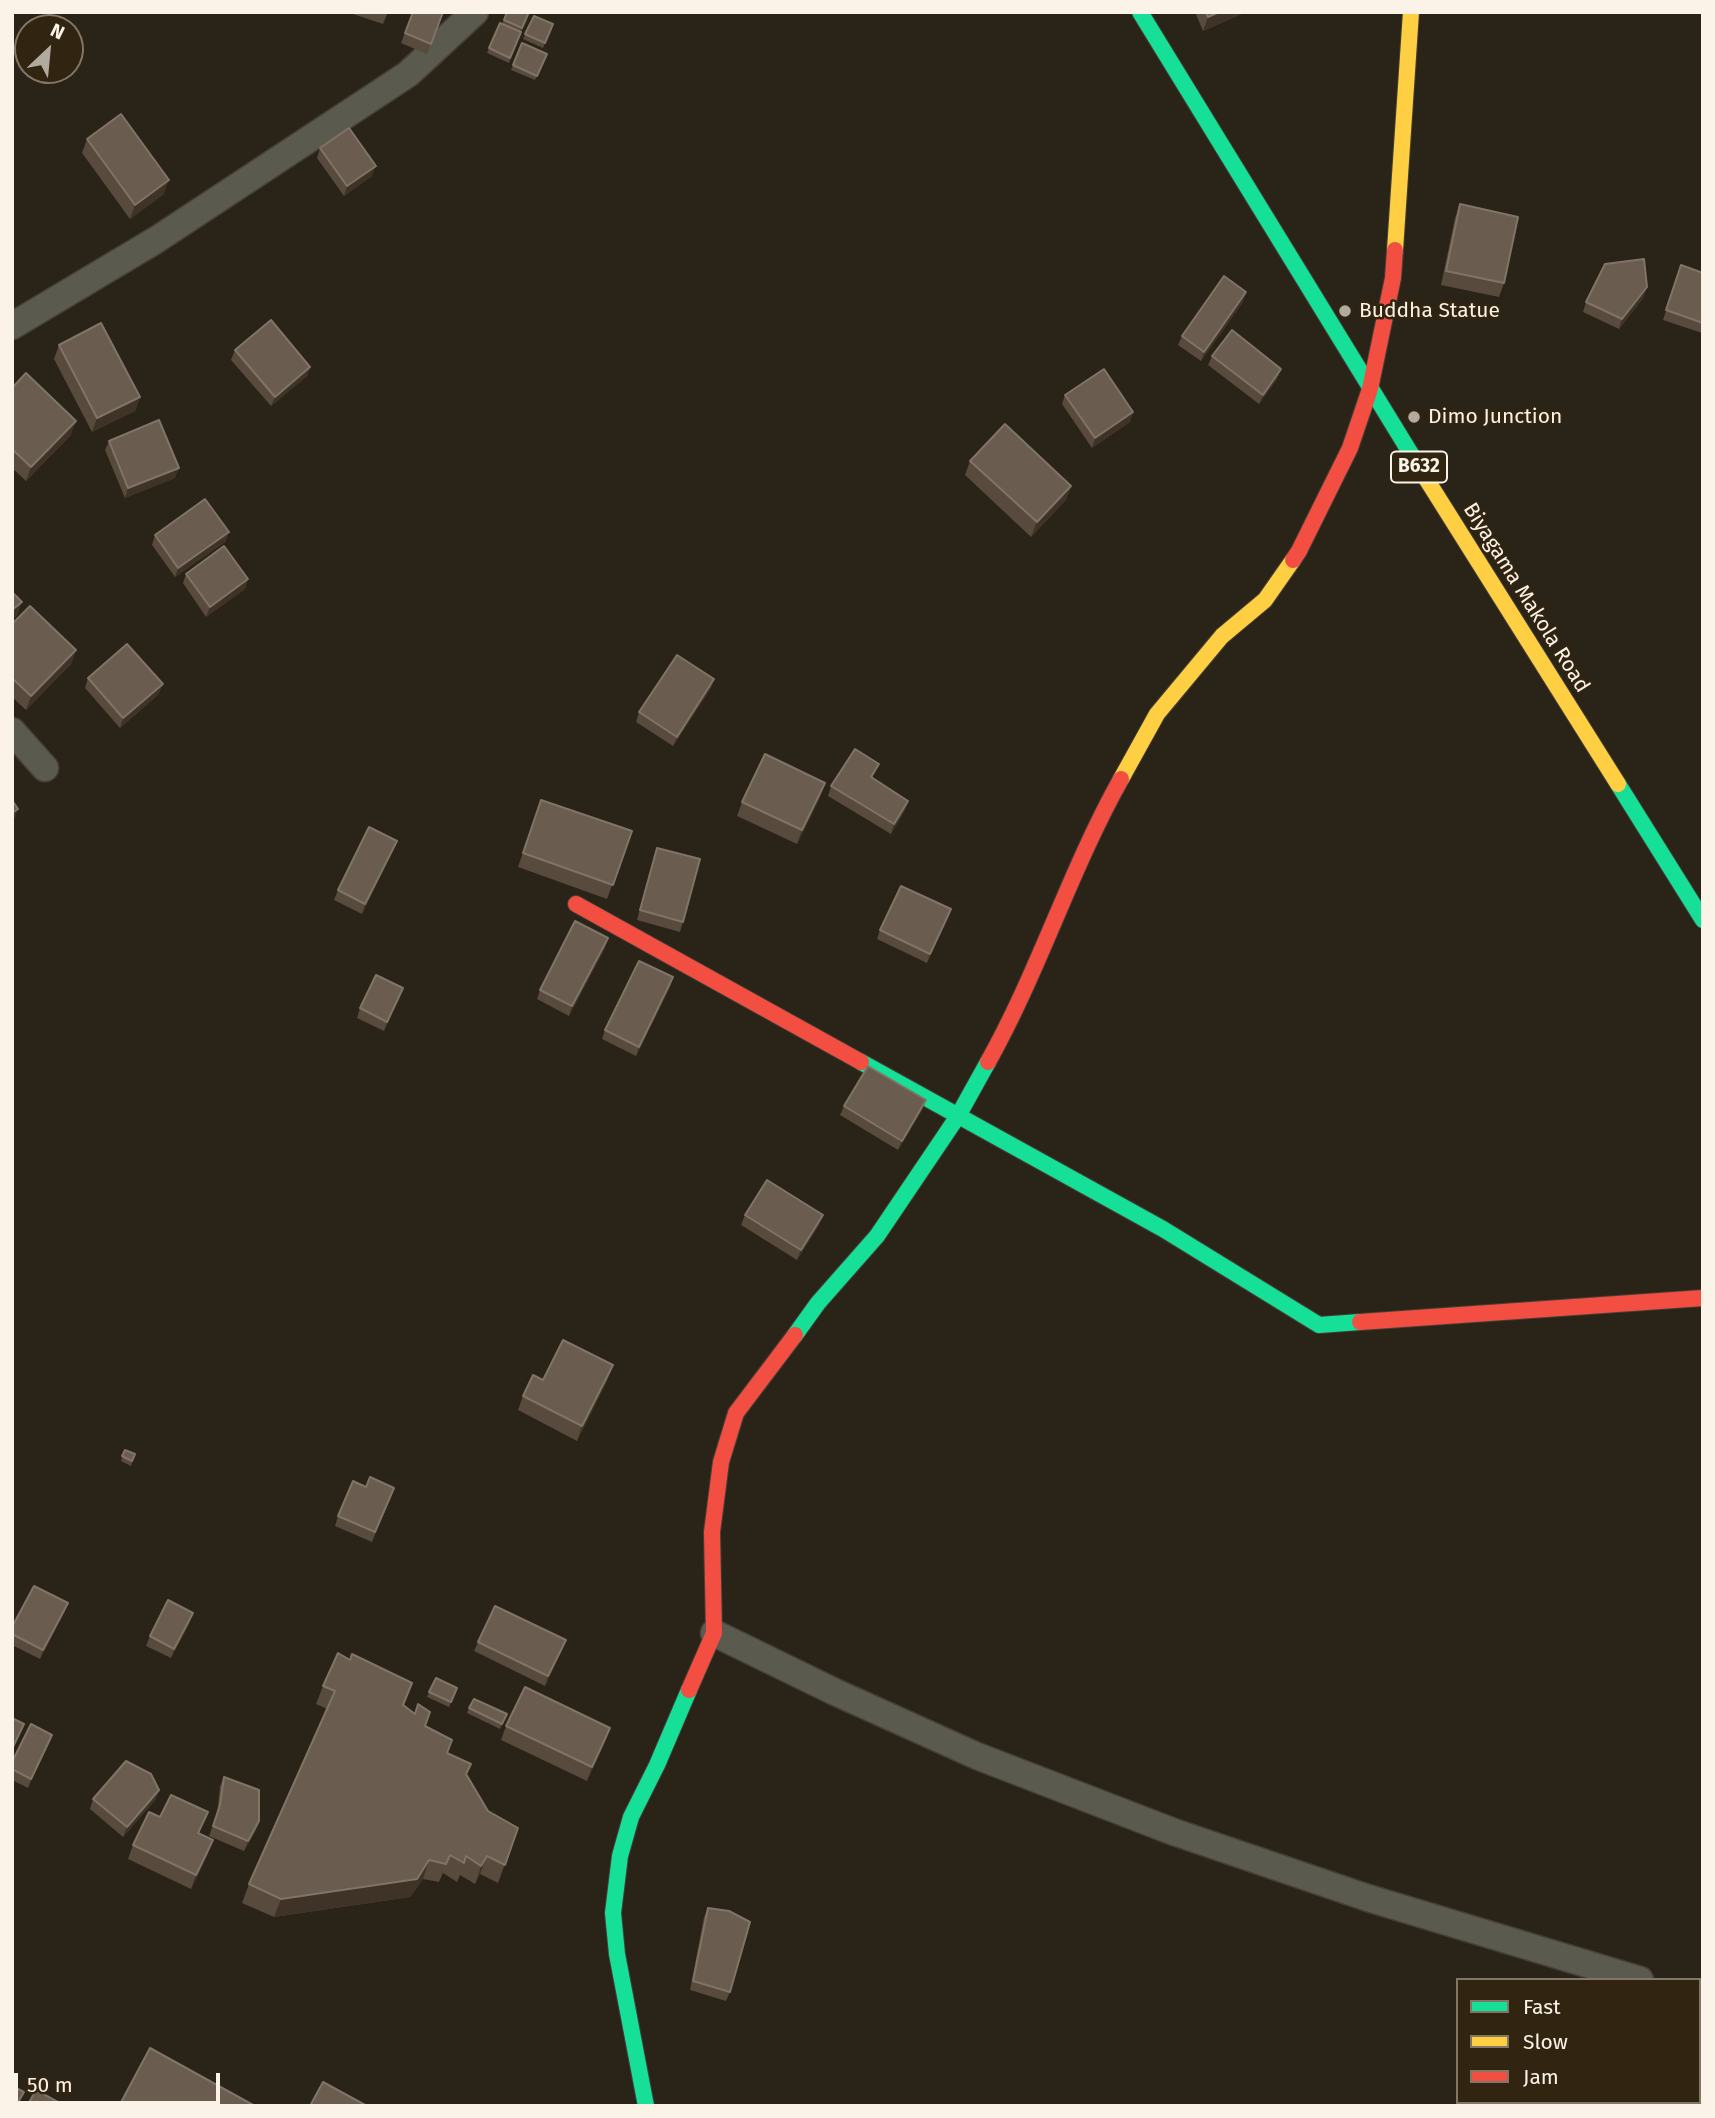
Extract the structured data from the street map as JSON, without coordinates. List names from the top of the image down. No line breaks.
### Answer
{"streets":{"street":["B632","Biyagama Makola Road"]},"places":["Buddha Statue","Dimo Junction"],"legend":["Fast","Slow","Jam"],"scale_bar":"50 m","north":"top right"}
